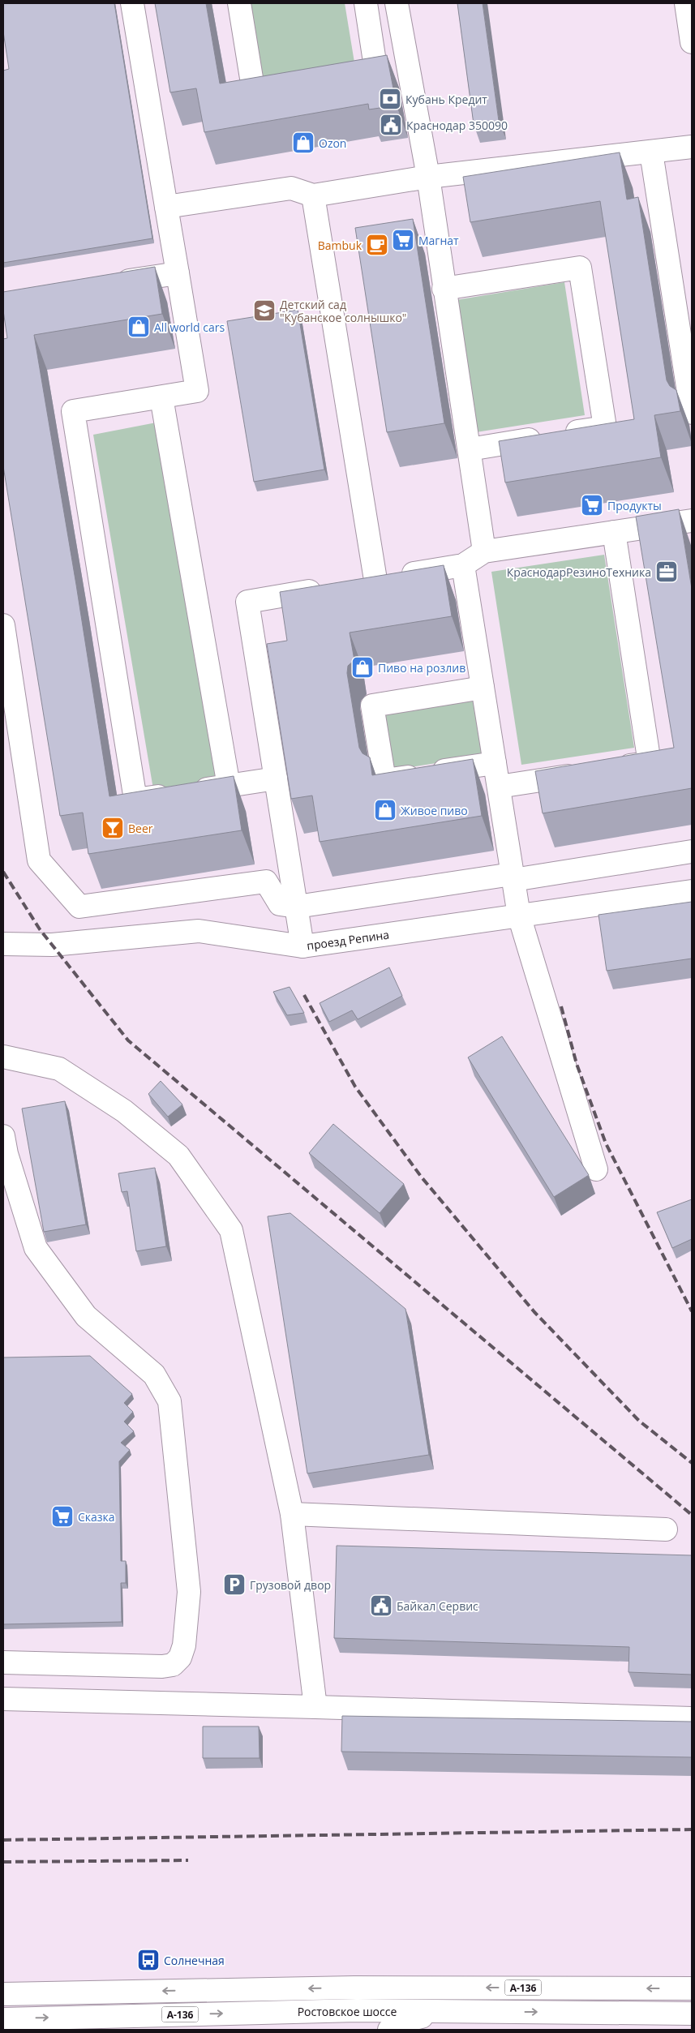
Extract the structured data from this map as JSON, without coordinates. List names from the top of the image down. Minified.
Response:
{"streets":{"main road":["проезд Репина","А-136","Ростовское шоссе"]},"places":{"bank":["Кубань Кредит"],"public building":["Краснодар 350090","Байкал Сервис"],"shop":["Ozon","All world cars","Пиво на розлив","Живое пиво"],"supermarket":["Магнат","Продукты","Сказка"],"cafe":["Bambuk"],"school or university":["Детский сад \"Кубанское солнышко\""],"office":["КраснодарРезиноТехника"],"bar":["Beer"],"parking":["Грузовой двор"],"bus stop":["Солнечная"]}}
